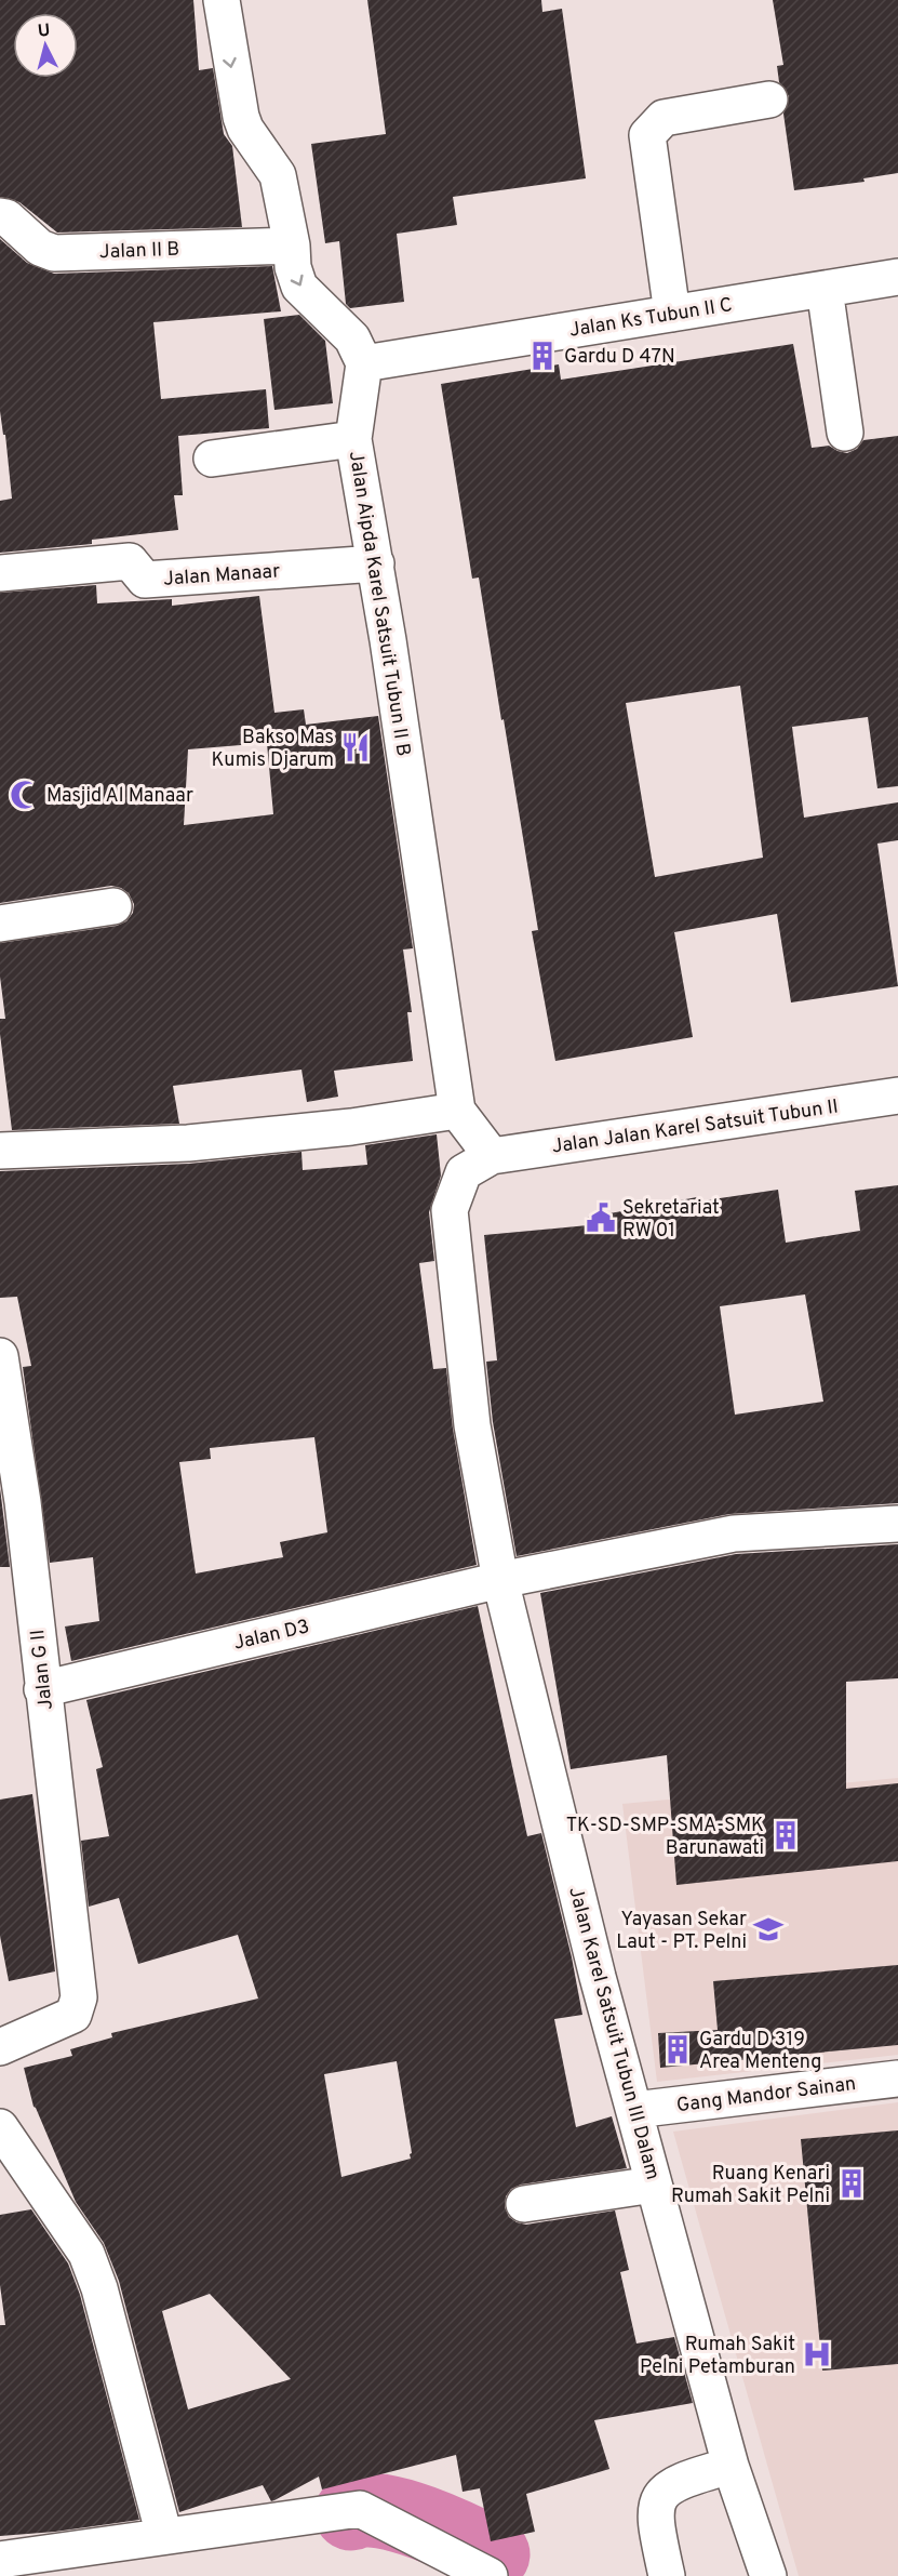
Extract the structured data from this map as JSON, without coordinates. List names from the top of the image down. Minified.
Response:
{"streets":{"street":["Jalan II B","Jalan Ks Tubun II C","Jalan Manaar","Jalan Aipda Karel Satsuit Tubun II B","Jalan Jalan Karel Satsuit Tubun II","Jalan D3","Jalan G II","Jalan Karel Satsuit Tubun III Dalam","Gang Mandor Sainan"]},"crossings":[["Jalan Ks Tubun II C","Jalan Aipda Karel Satsuit Tubun II B"],["Jalan Manaar","Jalan Aipda Karel Satsuit Tubun II B"],["Jalan Aipda Karel Satsuit Tubun II B","Jalan Jalan Karel Satsuit Tubun II"],["Jalan Aipda Karel Satsuit Tubun II B","Jalan Karel Satsuit Tubun III Dalam"],["Jalan Jalan Karel Satsuit Tubun II","Jalan Karel Satsuit Tubun III Dalam"],["Jalan D3","Jalan G II"],["Jalan D3","Jalan Karel Satsuit Tubun III Dalam"],["Jalan Karel Satsuit Tubun III Dalam","Gang Mandor Sainan"]],"places":{"building":["Gardu D 47N","TK-SD-SMP-SMA-SMK Barunawati","Gardu D 319 Area Menteng","Ruang Kenari Rumah Sakit Pelni"],"restaurant":["Bakso Mas Kumis Djarum"],"mosque":["Masjid Al Manaar"],"public building":["Sekretariat RW 01"],"school or university":["Yayasan Sekar Laut - PT. Pelni"],"hospital":["Rumah Sakit Pelni Petamburan"]},"north":"top"}
